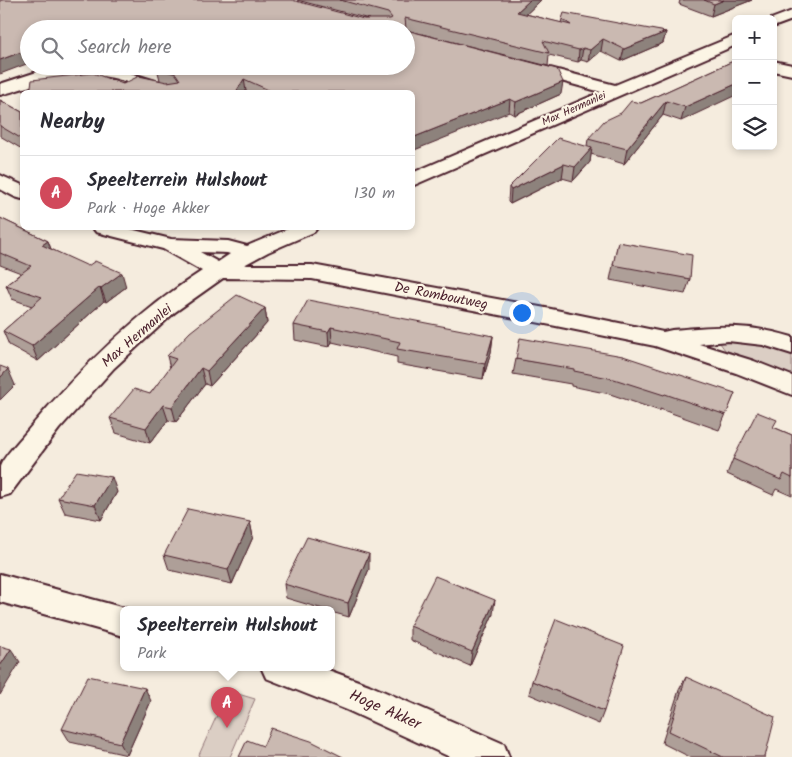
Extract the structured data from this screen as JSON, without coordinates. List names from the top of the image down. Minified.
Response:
{"streets":{"street":["Max Hermanlei","De Romboutweg","Hoge Akker"]},"crossings":[["Max Hermanlei","De Romboutweg"]],"page":{"map_buttons":["+","−"],"search":"Search here","heading":"Nearby","list":[{"mark":"A","name":"Speelterrein Hulshout","note":"Park · Hoge Akker","value":"130 m"}],"popup":["Speelterrein Hulshout","Park"],"pins":"A"}}
